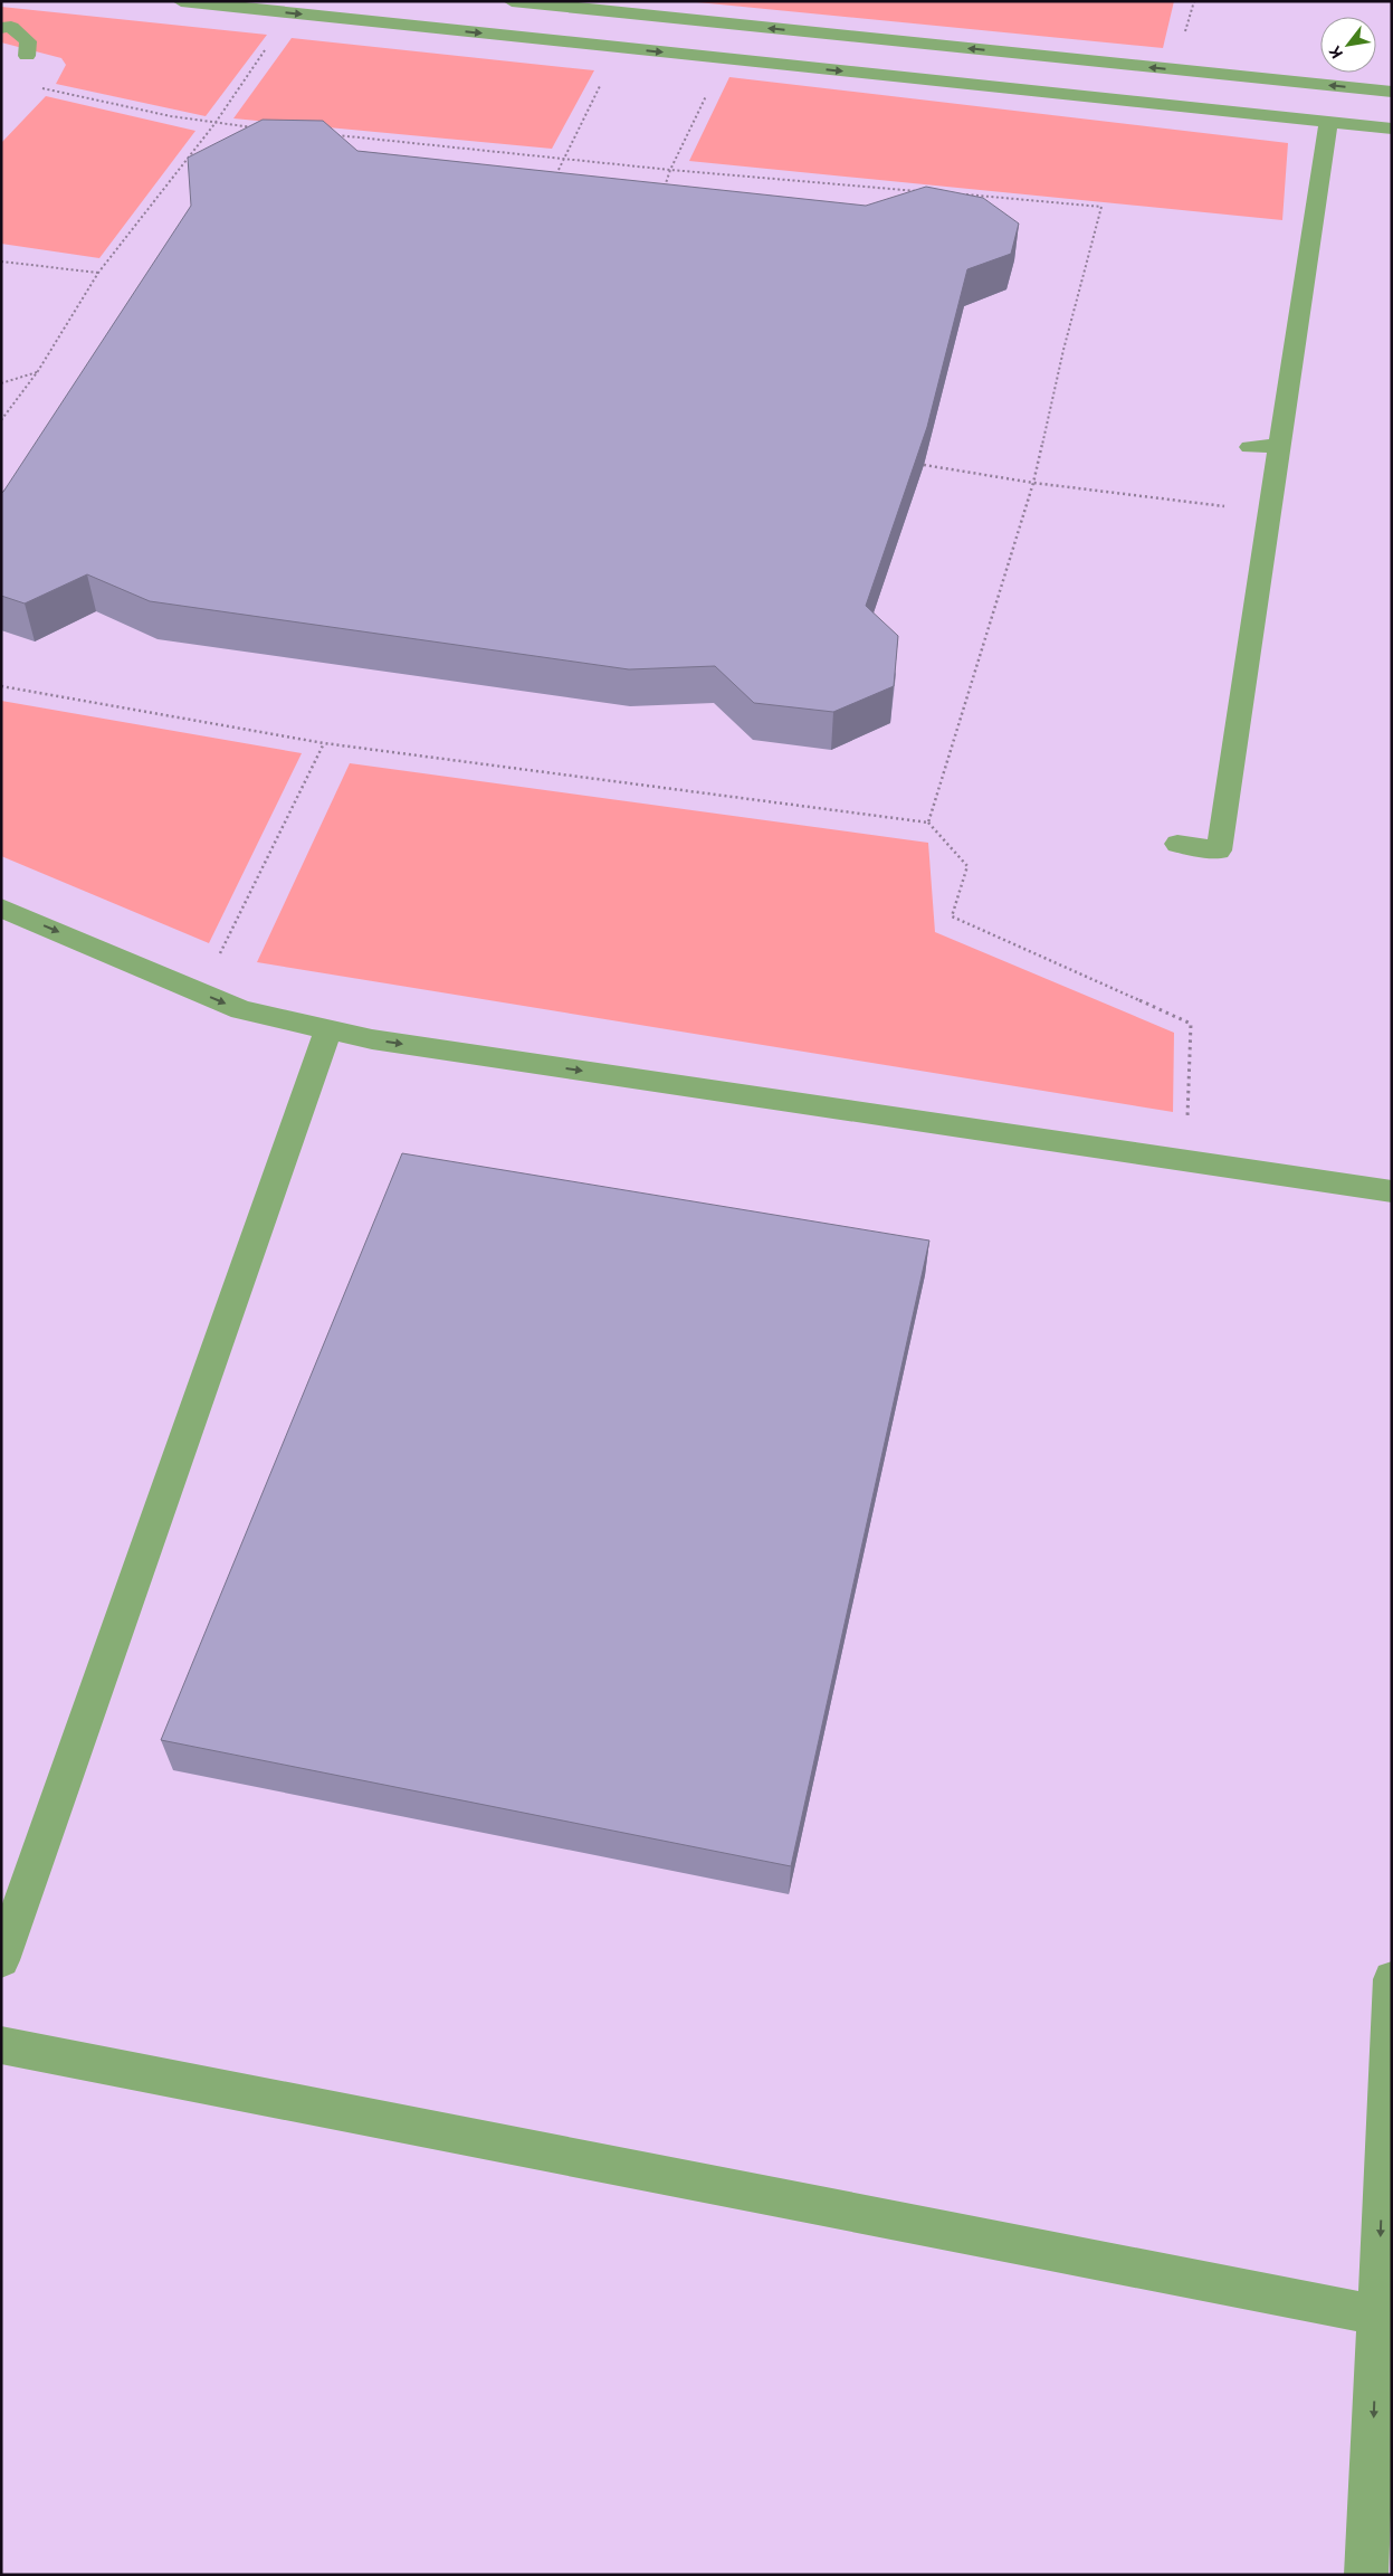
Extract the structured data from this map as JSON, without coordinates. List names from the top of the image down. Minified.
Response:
{"north":"bottom left"}
